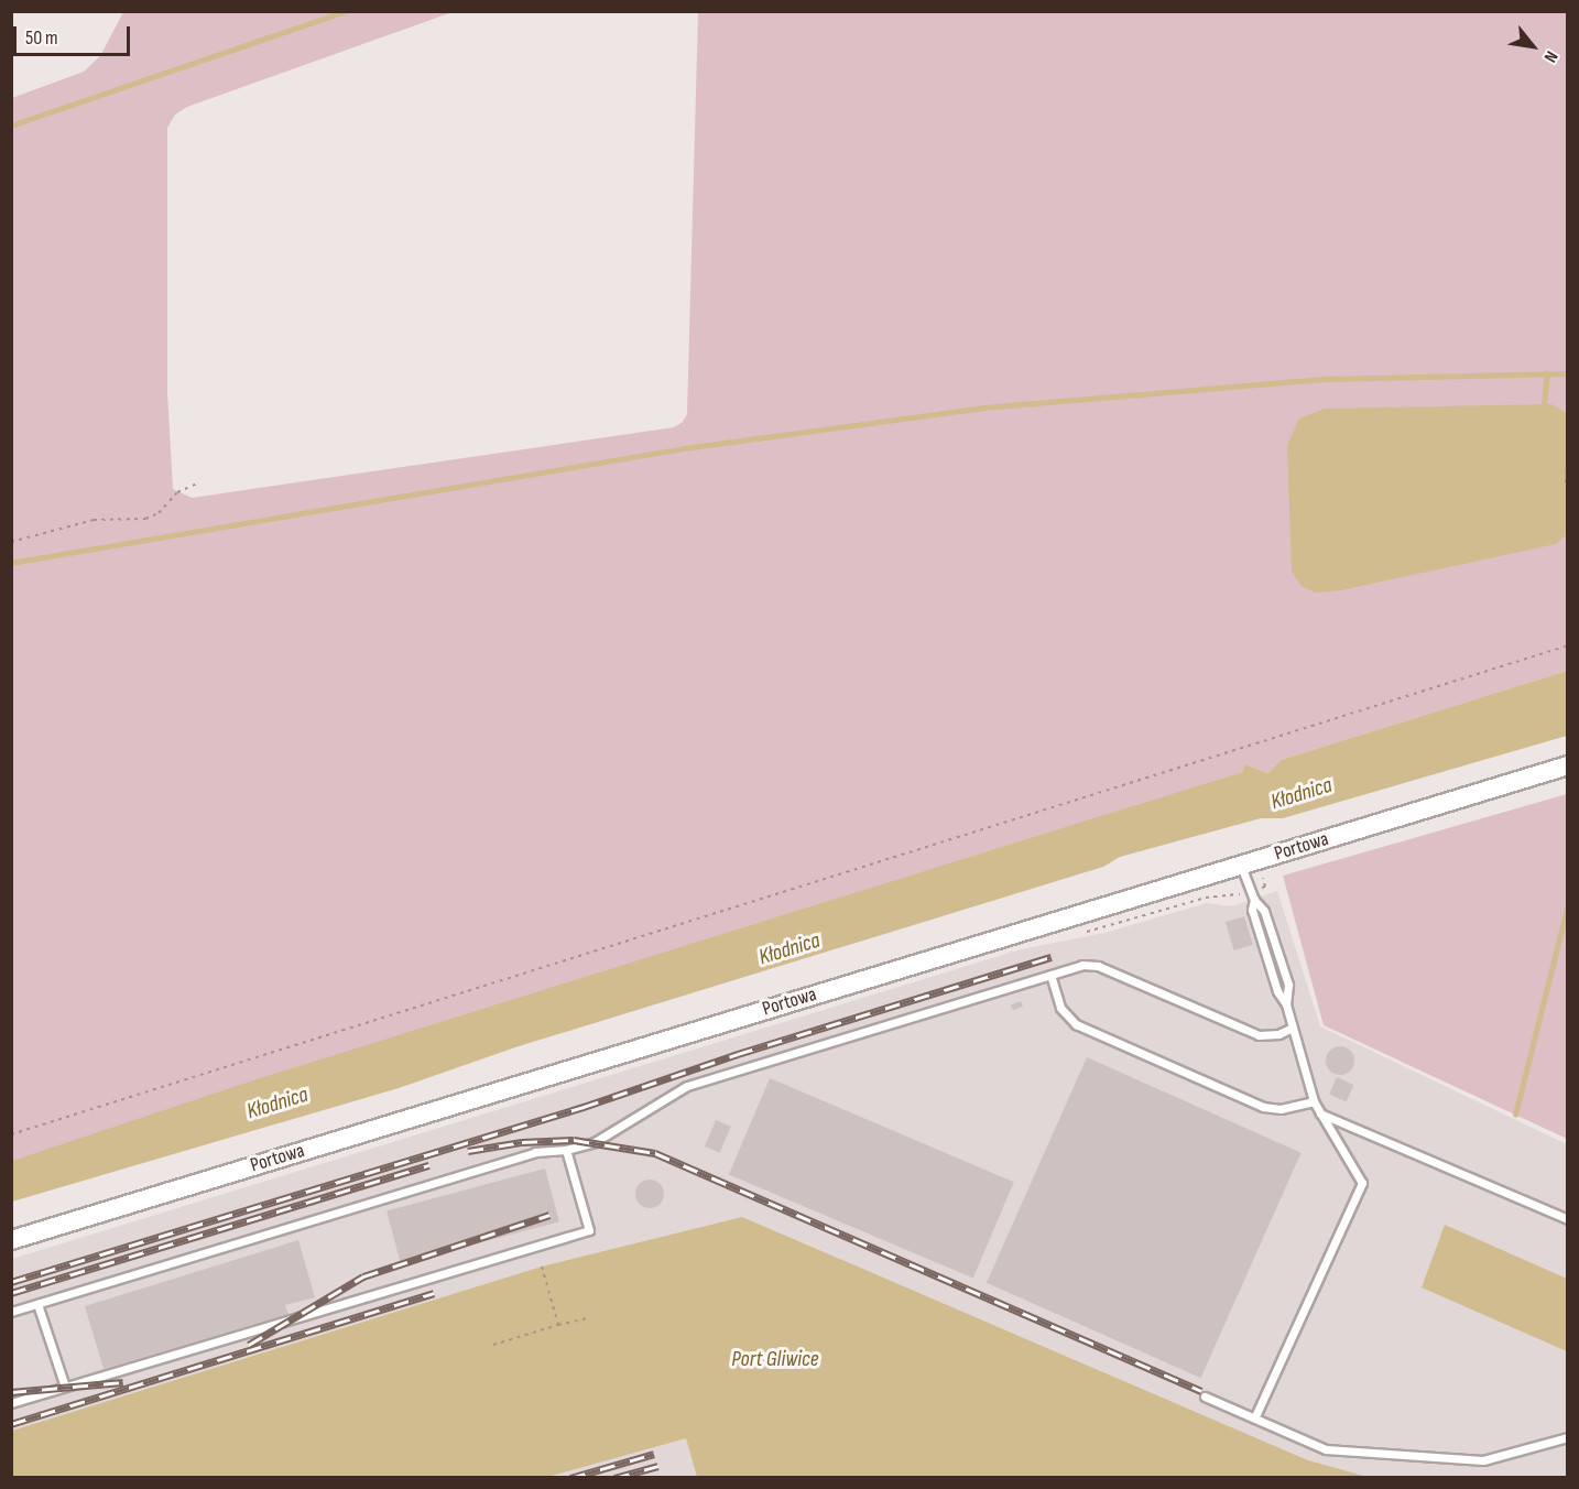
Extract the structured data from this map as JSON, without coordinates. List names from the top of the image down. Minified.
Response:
{"streets":{"street":["Portowa"]},"water":["Kłodnica","Port Gliwice"],"scale_bar":"50 m","north":"bottom right"}
